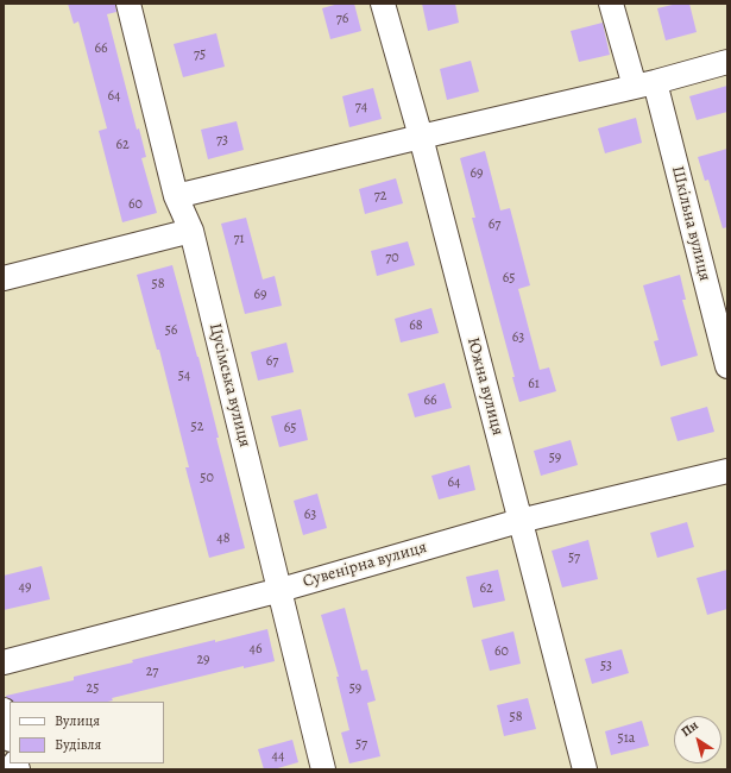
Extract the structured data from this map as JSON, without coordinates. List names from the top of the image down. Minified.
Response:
{"streets":{"street":["Шкільна вулиця","Цусімська вулиця","Южна вулиця","Сувенірна вулиця"]},"crossings":[["Цусімська вулиця","Сувенірна вулиця"],["Южна вулиця","Сувенірна вулиця"]],"house_numbers":["76","66","75","64","74","73","62","69","72","60","67","71","70","65","58","69","68","56","63","67","54","61","66","52","65","59","50","64","63","48","57","49","62","46","60","29","53","27","25","59","58","51а","57","44"],"legend":["Вулиця","Будівля"],"north":"top left"}
